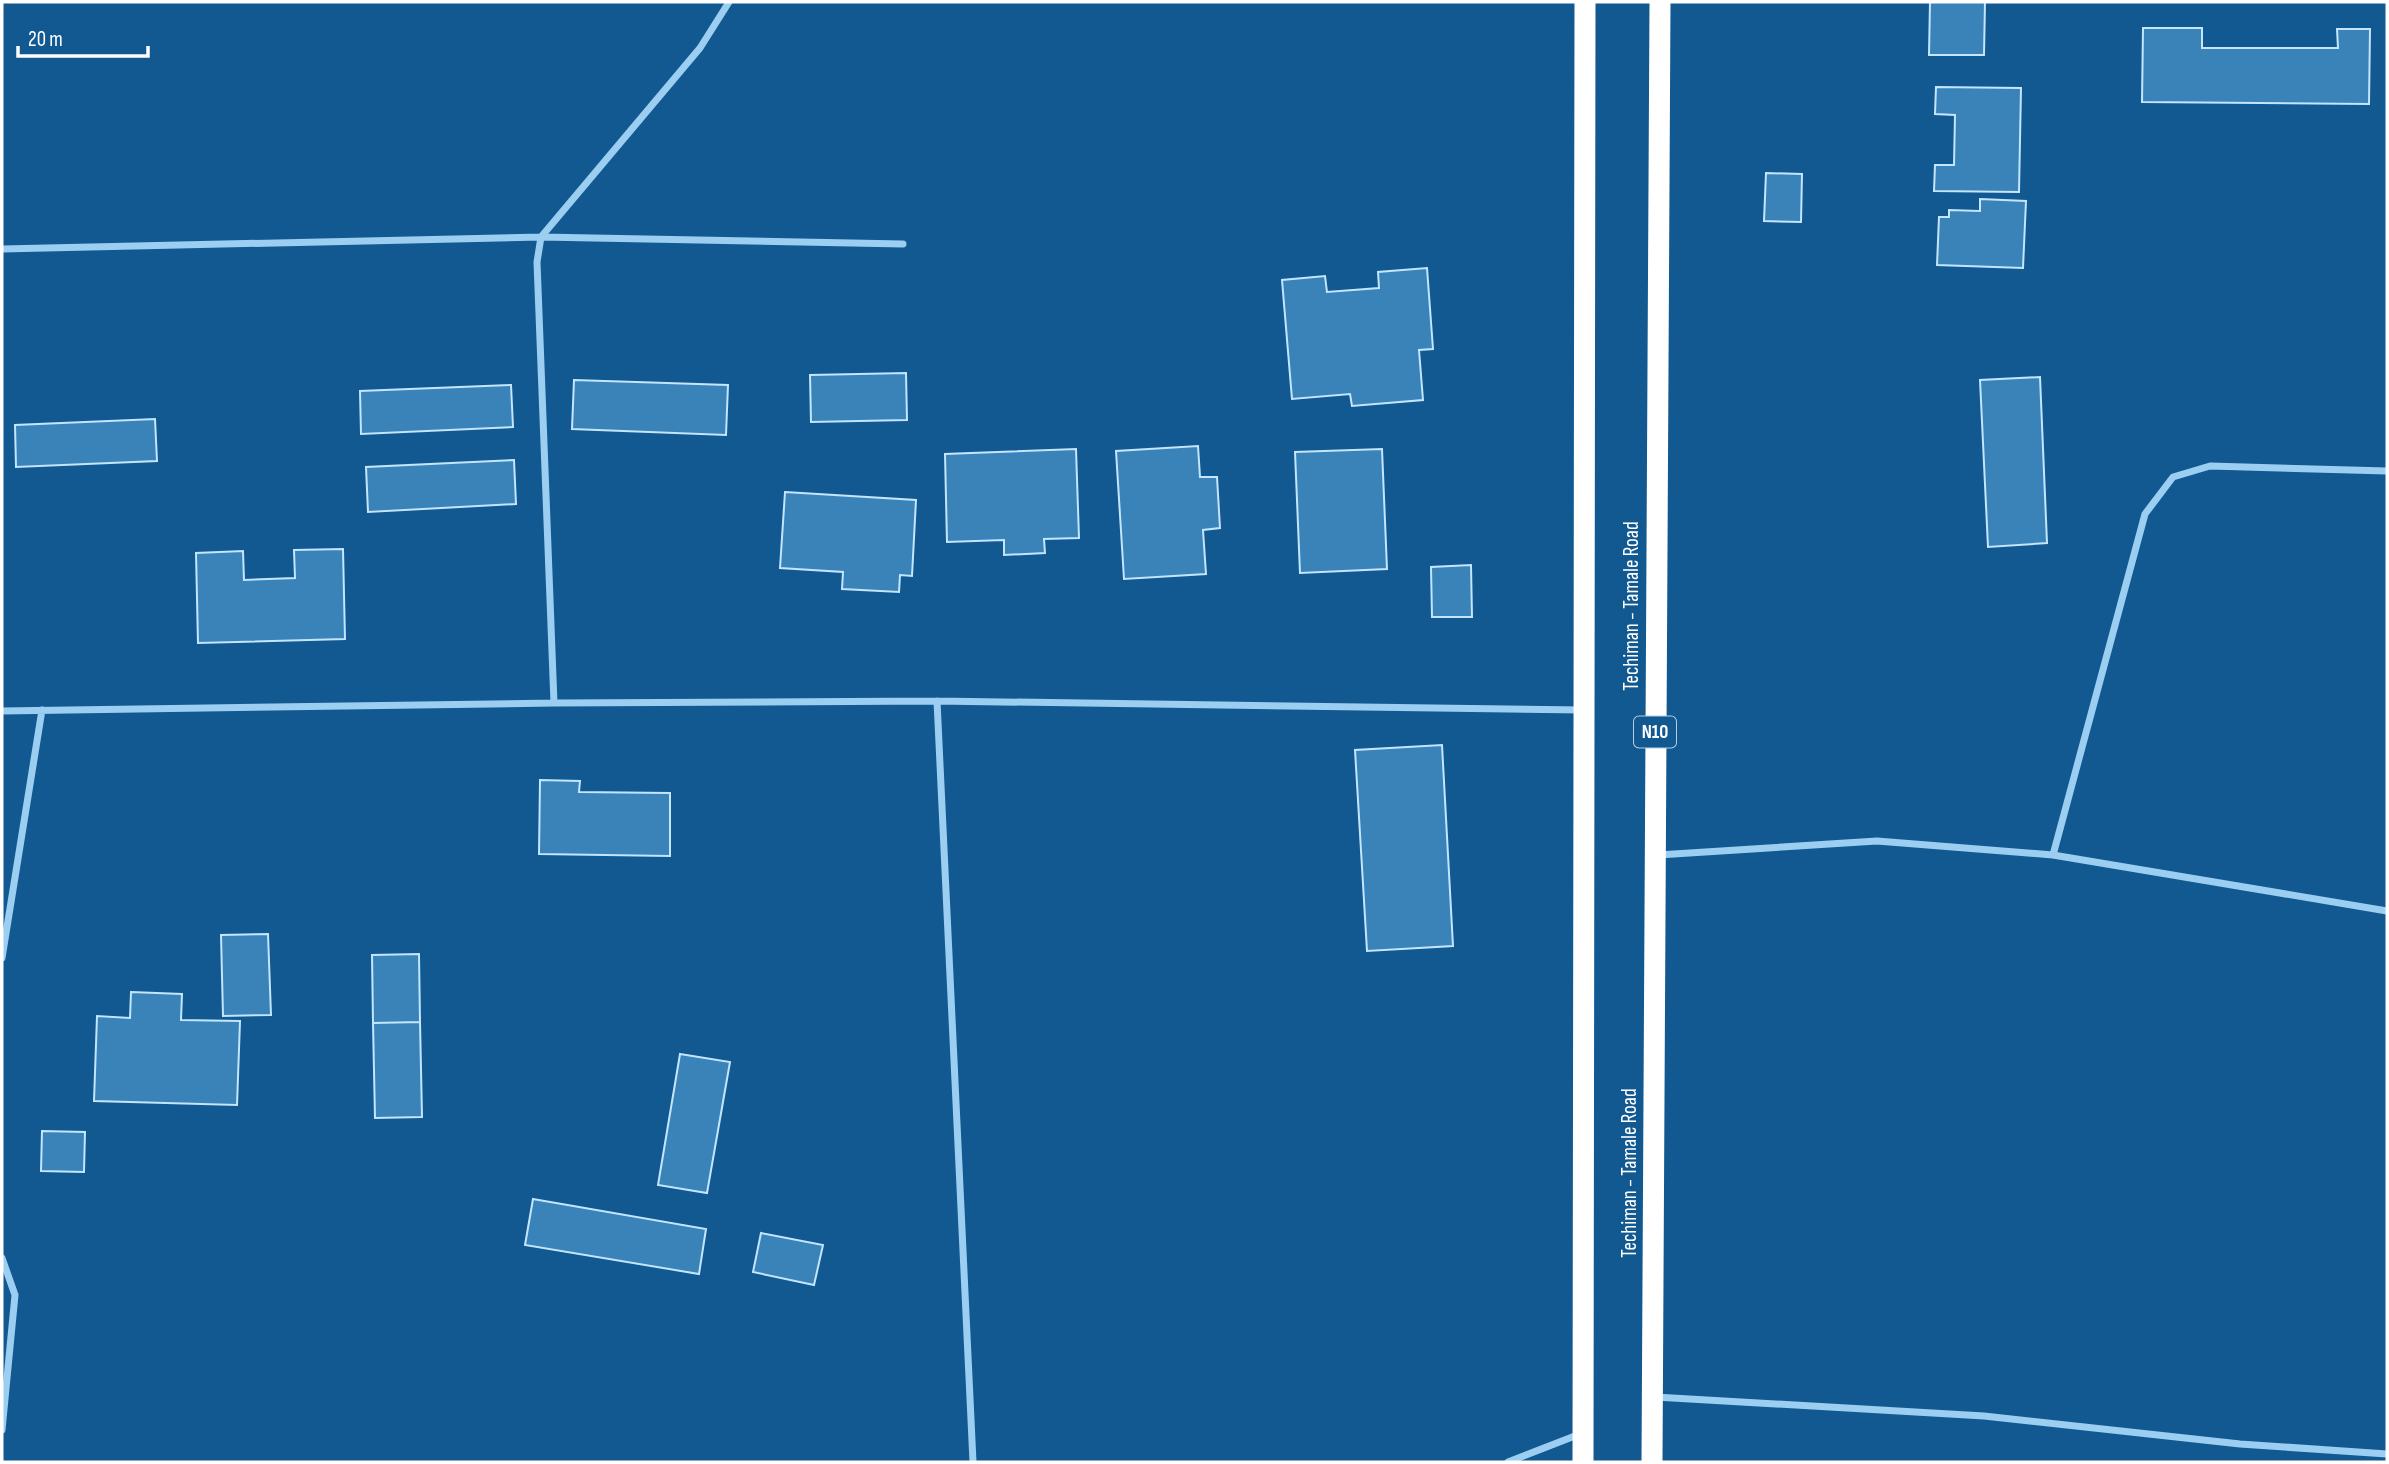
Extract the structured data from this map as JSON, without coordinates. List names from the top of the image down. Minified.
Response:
{"streets":{"highway":["Techiman - Tamale Road","N10"]},"scale_bar":"20 m"}
